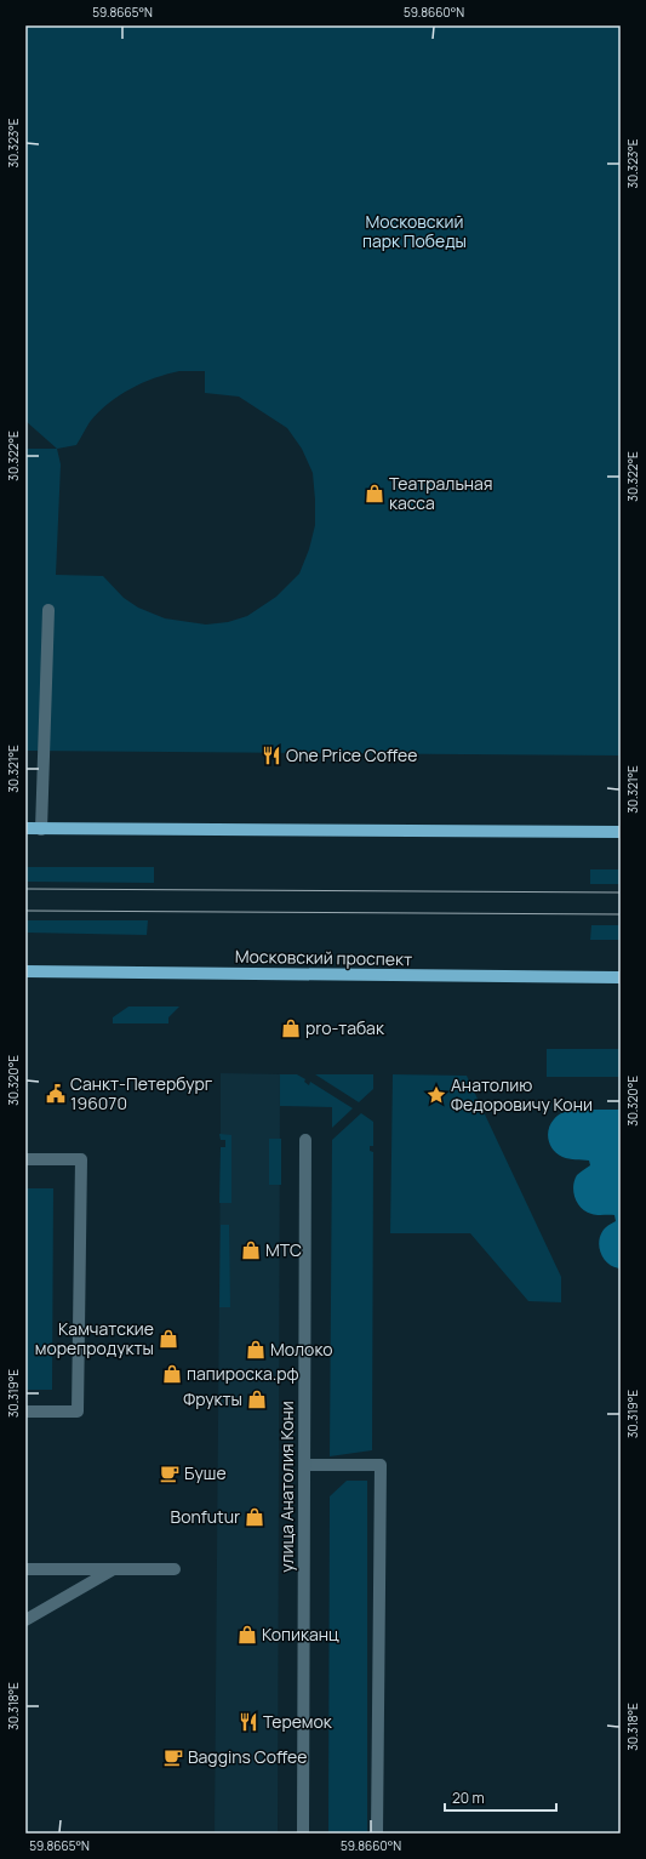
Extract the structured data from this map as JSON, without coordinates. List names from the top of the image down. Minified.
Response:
{"streets":{"main road":["Московский проспект"],"street":["улица Анатолия Кони"]},"parks":["Московский парк Победы"],"places":{"shop":["Театральная касса","pro-табак","МТС","Камчатские мoрепродукты","Молоко","папироска.рф","Фрукты","Bonfutur","Копиканц"],"restaurant":["One Price Coffee","Теремок"],"public building":["Санкт-Петербург 196070"],"place":["Анатолию Федоровичу Кони"],"cafe":["Буше","Baggins Coffee"]},"scale_bar":"20 m","coordinates":["59.8665°N","59.8660°N","30.323°E","30.322°E","30.321°E","30.320°E","30.319°E","30.318°E"]}
